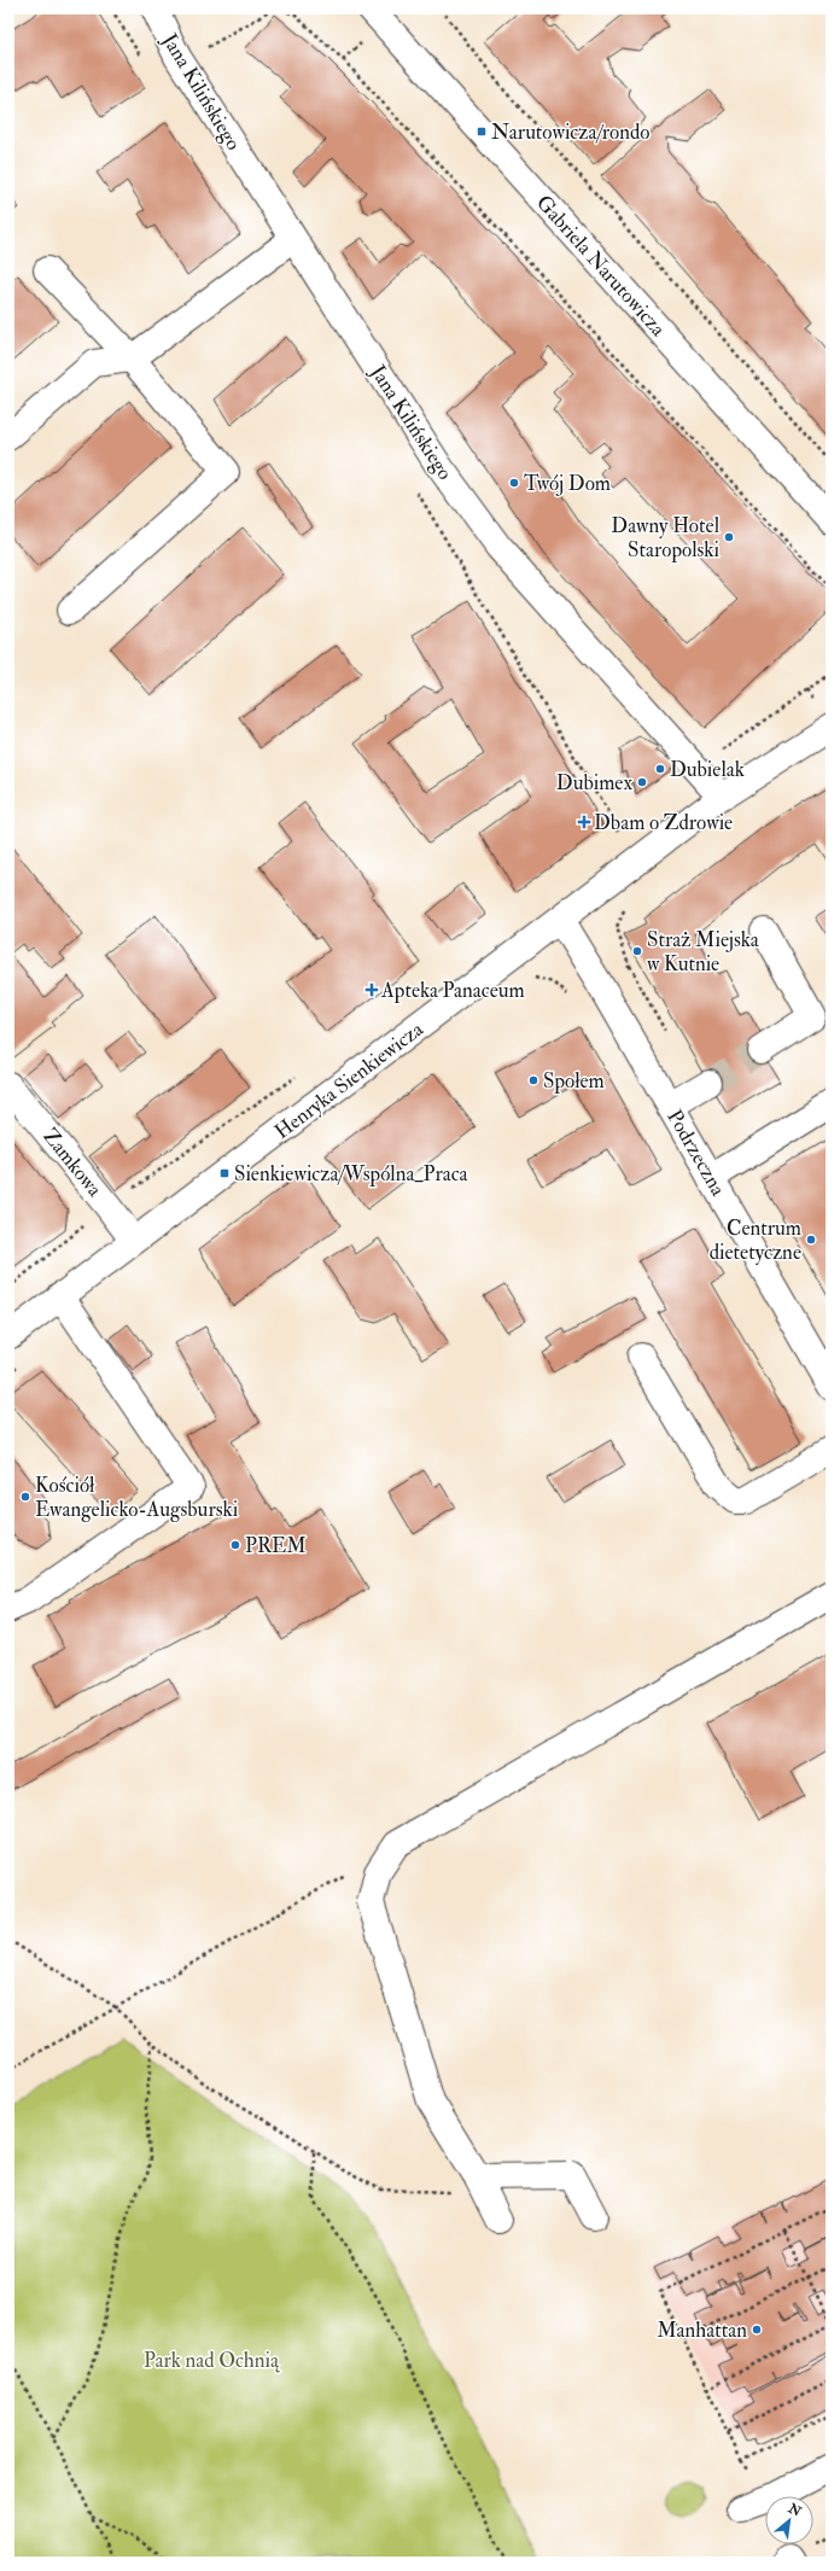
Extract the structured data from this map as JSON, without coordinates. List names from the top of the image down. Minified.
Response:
{"streets":{"street":["Jana Kilińskiego","Gabriela Narutowicza","Henryka Sienkiewicza","Podrzeczna","Zamkowa"]},"crossings":[["Jana Kilińskiego","Henryka Sienkiewicza"],["Henryka Sienkiewicza","Podrzeczna"],["Henryka Sienkiewicza","Zamkowa"]],"parks":["Park nad Ochnią"],"places":{"transit":["Narutowicza/rondo","Sienkiewicza/Wspólna_Praca"],"other":["Twój Dom","Dawny Hotel Staropolski","Dubielak","Dubimex","Straż Miejska w Kutnie","Społem","Centrum dietetyczne","Kościół Ewangelicko-Augsburski","PREM","Manhattan"],"health":["Dbam o Zdrowie","Apteka Panaceum"]},"north":"top right"}
